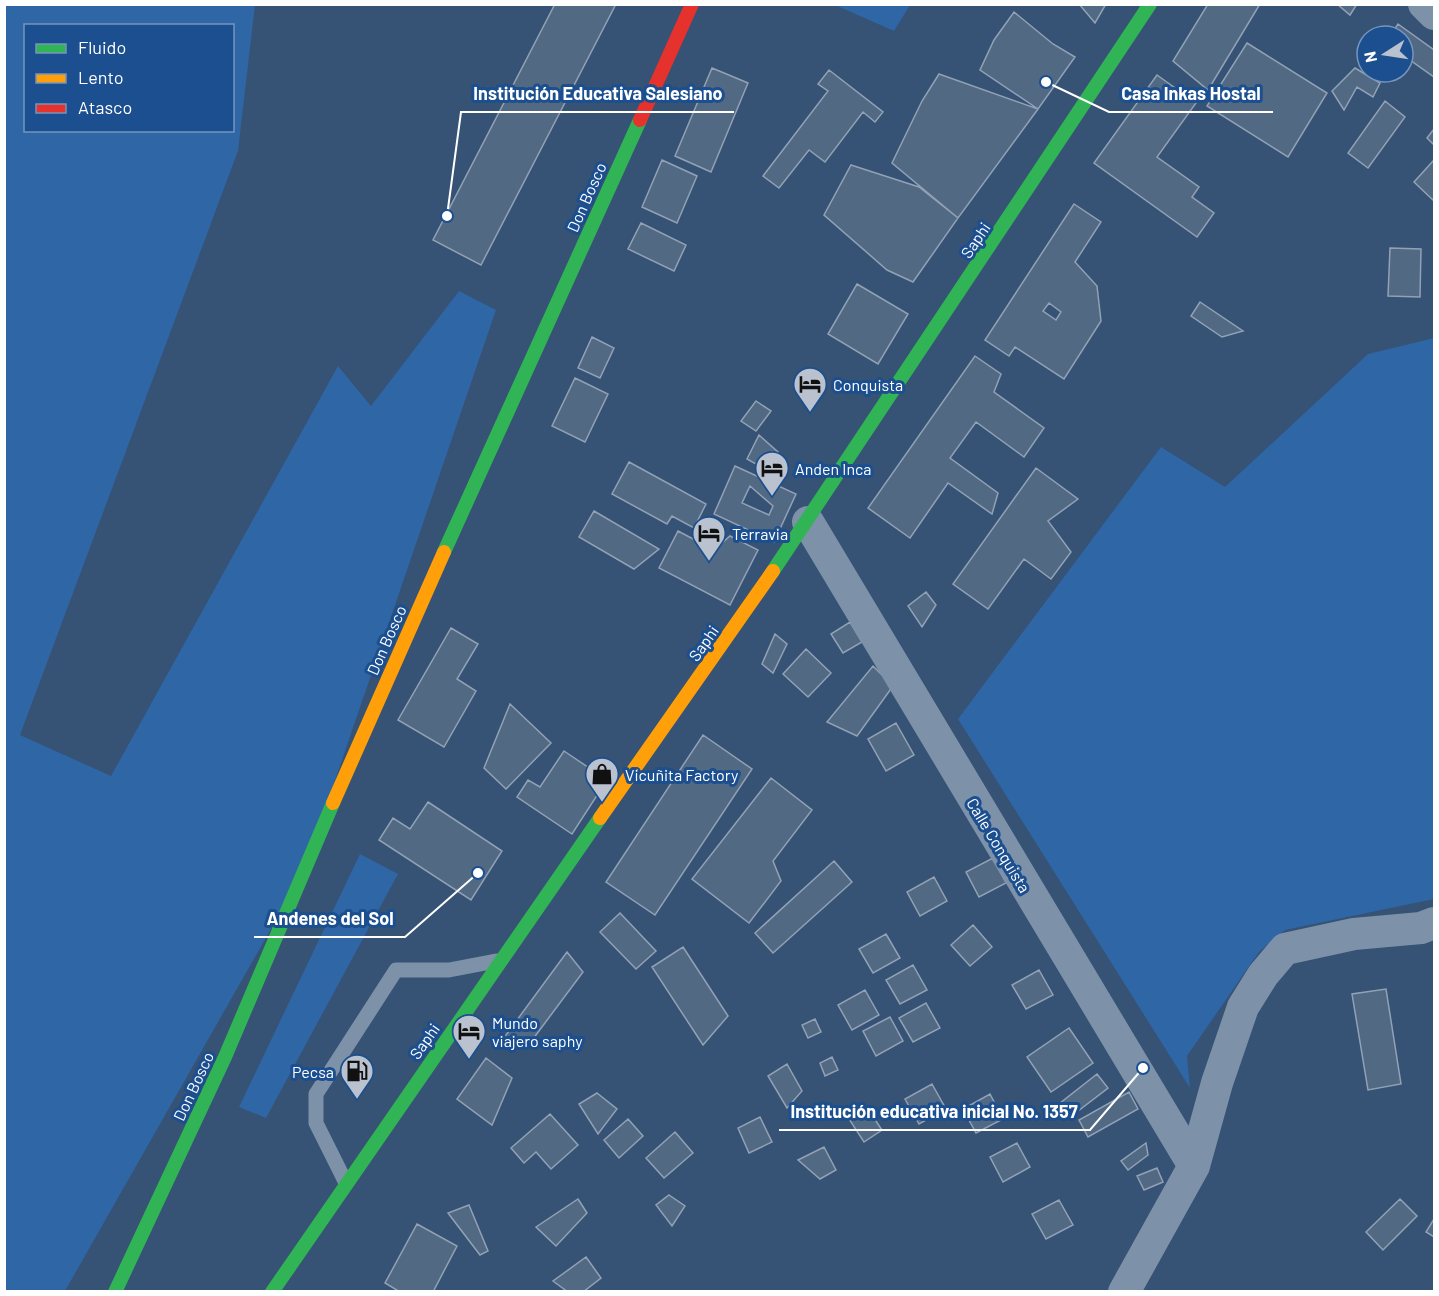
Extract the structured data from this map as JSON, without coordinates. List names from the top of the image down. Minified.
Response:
{"streets":{"street":["Don Bosco","Saphi","Calle Conquista"]},"crossings":[["Saphi","Calle Conquista"]],"places":{"other":["Casa Inkas Hostal","Institución Educativa Salesiano","Andenes del Sol","Institución educativa inicial No. 1357"],"hotel":["Conquista","Anden Inca","Terravia","Mundo viajero saphy"],"shop":["Vicuñita Factory"],"fuel station":["Pecsa"]},"legend":["Fluido","Lento","Atasco"],"north":"left"}
